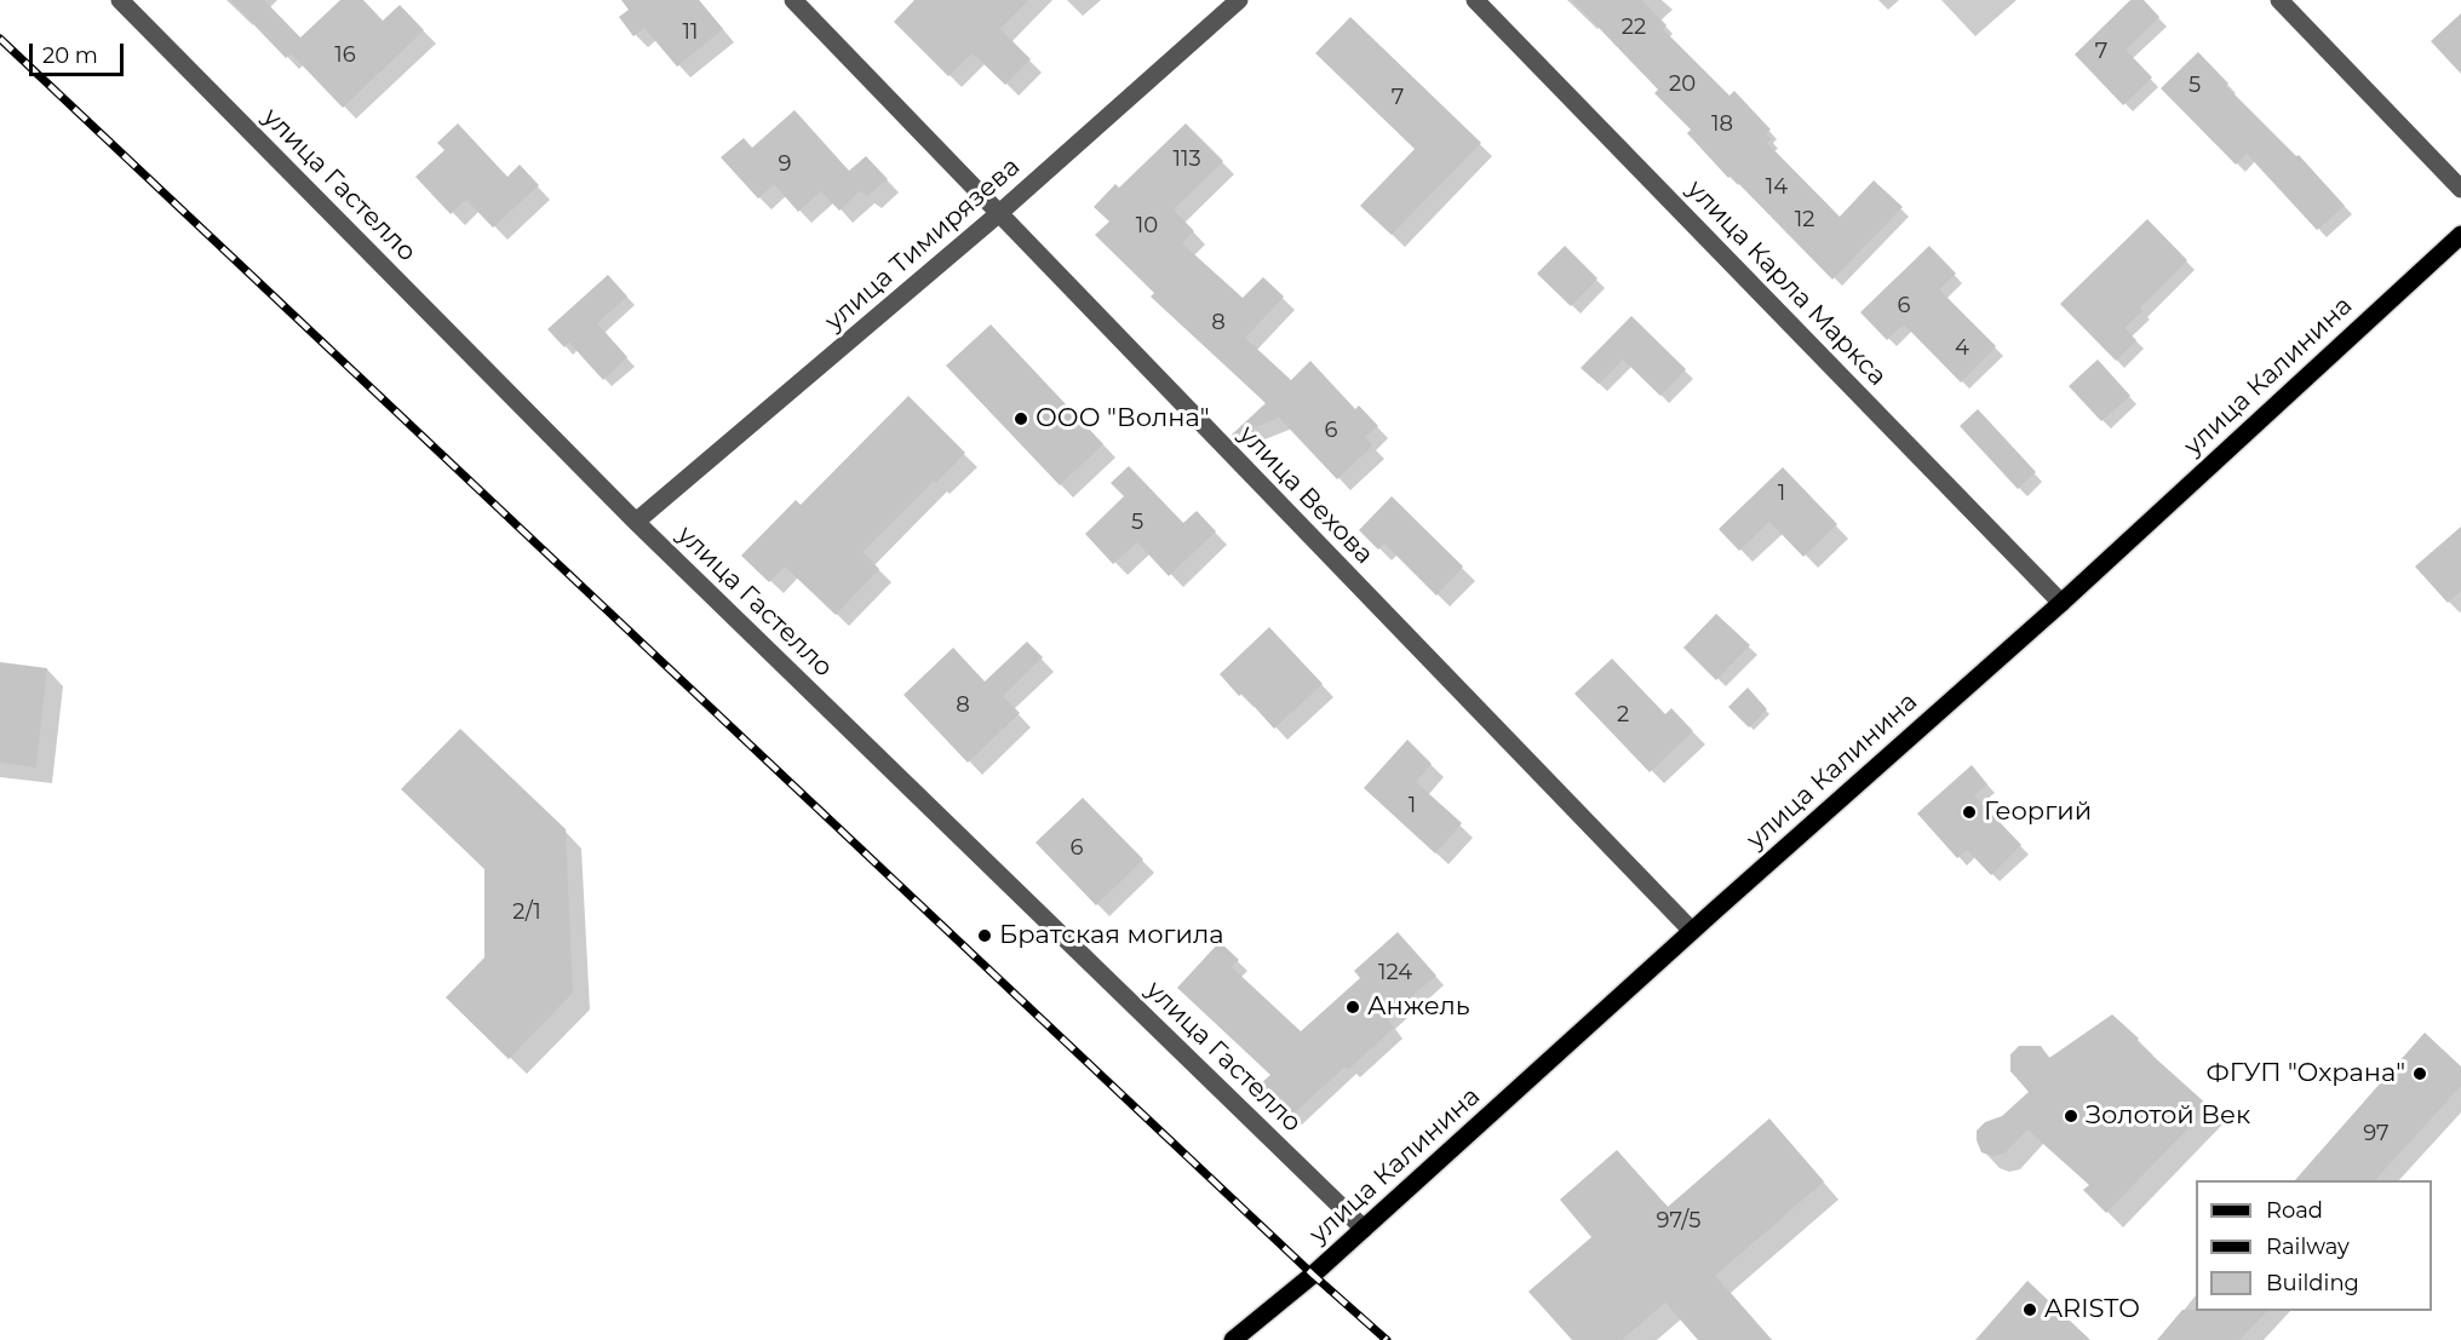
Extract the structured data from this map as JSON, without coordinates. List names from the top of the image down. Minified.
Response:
{"streets":{"main road":["улица Калинина"],"street":["улица Гастелло","улица Тимирязева","улица Карла Маркса","улица Вехова"]},"crossings":[["улица Гастелло","улица Тимирязева"],["улица Гастелло","улица Калинина"],["улица Тимирязева","улица Вехова"],["улица Карла Маркса","улица Калинина"],["улица Калинина","улица Вехова"]],"places":["ООО \"Волна\"","Георгий","Братская могила","Анжель","ФГУП \"Охрана\"","Золотой Век","ARISTO"],"house_numbers":["22","11","7","16","20","5","7","18","113","9","14","12","10","6","8","4","6","1","5","8","2","1","6","2/1","124","97","97/5"],"legend":["Road","Railway","Building"],"scale_bar":"20 m"}
